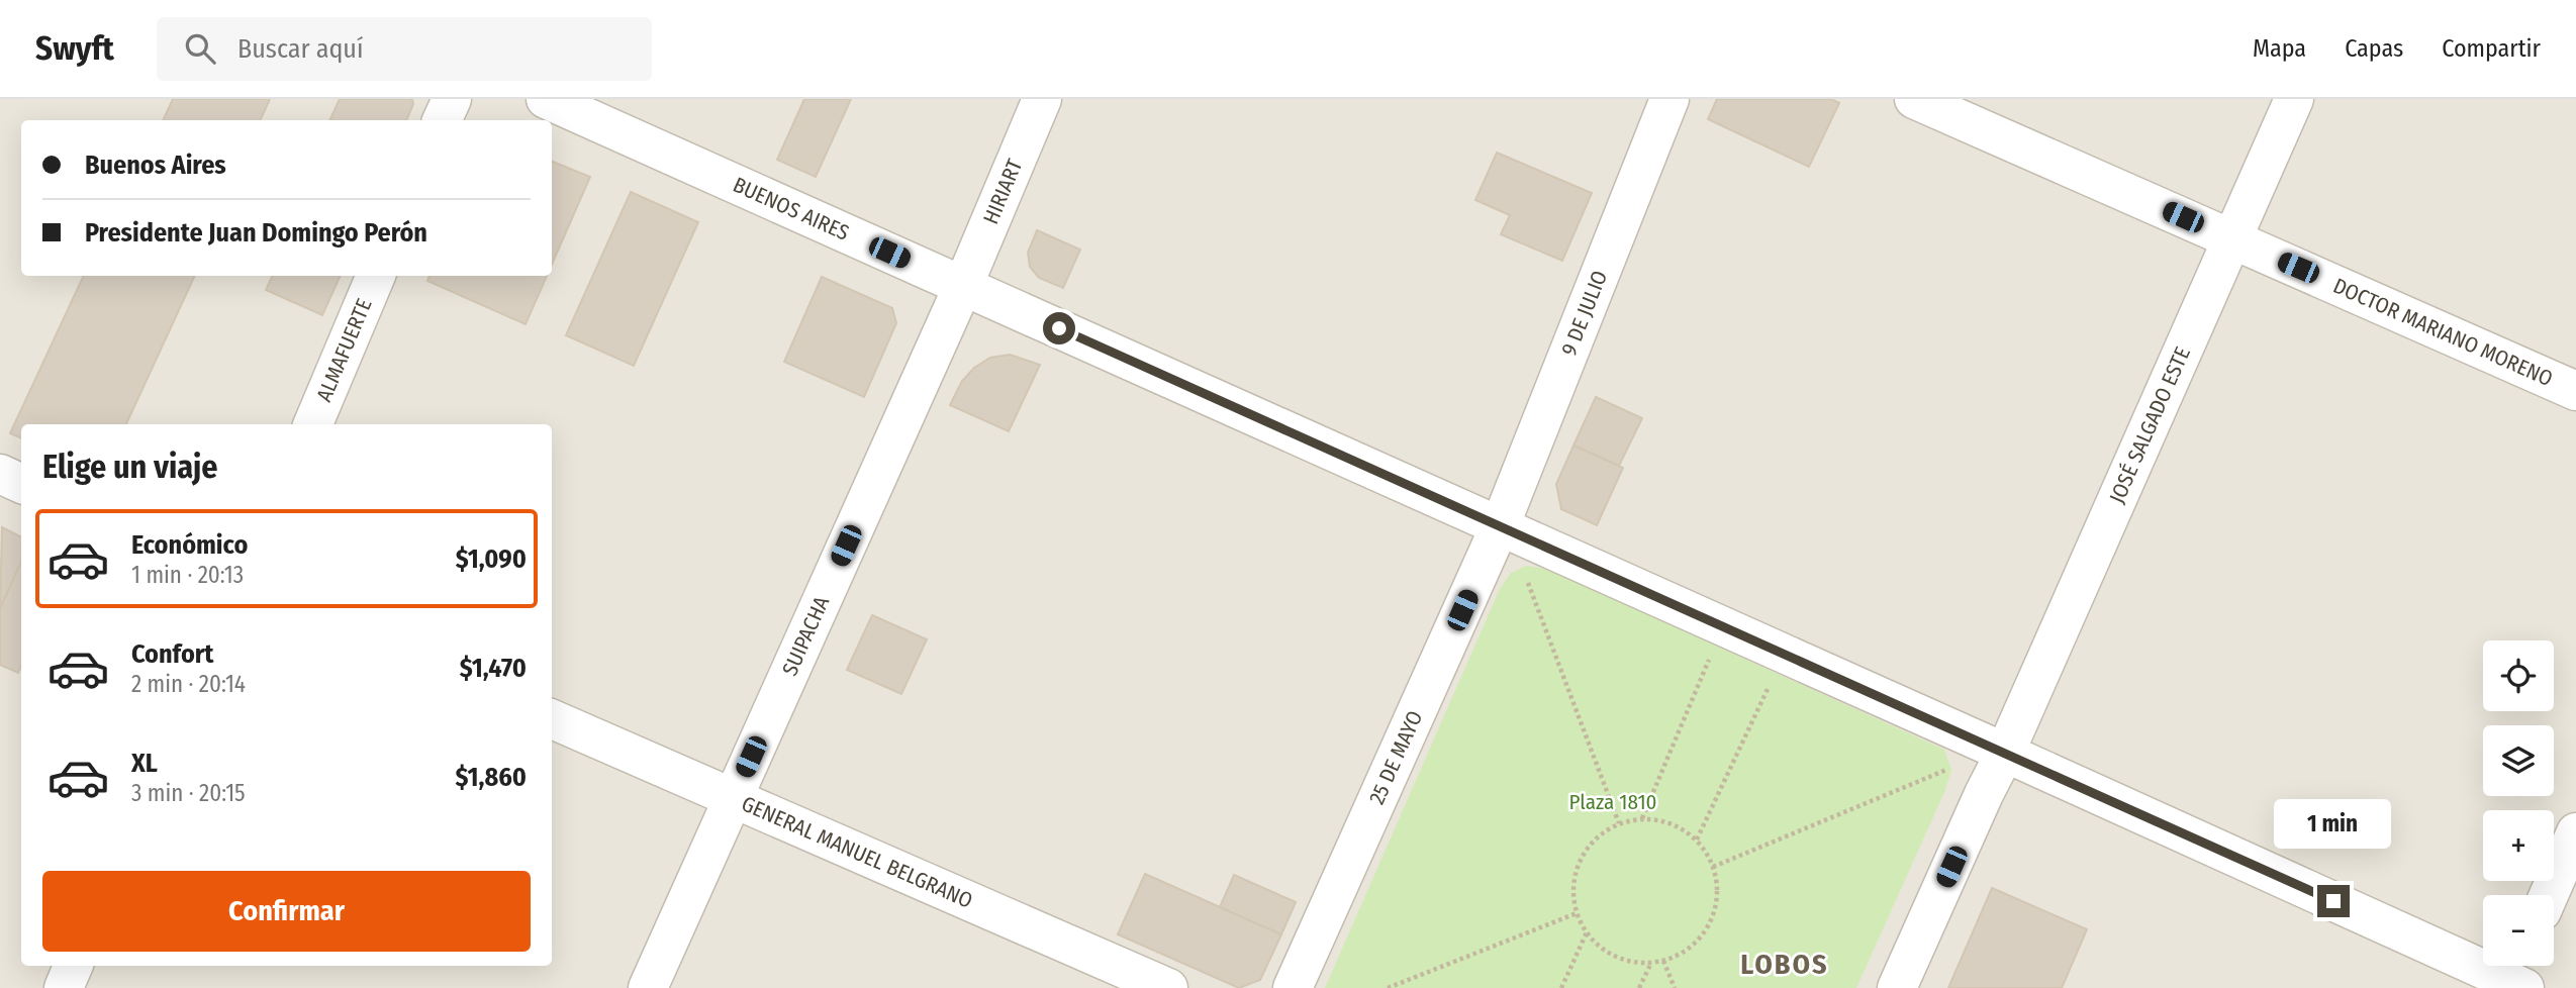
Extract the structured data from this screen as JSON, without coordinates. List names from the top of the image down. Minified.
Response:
{"streets":{"street":["HIRIART","BUENOS AIRES","9 DE JULIO","DOCTOR MARIANO MORENO","ALMAFUERTE","JOSÉ SALGADO ESTE","SUIPACHA","25 DE MAYO","GENERAL MANUEL BELGRANO"]},"crossings":[["HIRIART","BUENOS AIRES"],["HIRIART","SUIPACHA"],["BUENOS AIRES","9 DE JULIO"],["BUENOS AIRES","JOSÉ SALGADO ESTE"],["BUENOS AIRES","SUIPACHA"],["BUENOS AIRES","25 DE MAYO"],["9 DE JULIO","25 DE MAYO"],["DOCTOR MARIANO MORENO","JOSÉ SALGADO ESTE"],["SUIPACHA","GENERAL MANUEL BELGRANO"]],"districts":["LOBOS"],"parks":["Plaza 1810"],"page":{"header":"Swyft","search":"Buscar aquí","nav":["Mapa","Capas","Compartir"],"banner":["Buenos Aires","Presidente Juan Domingo Perón"],"heading":"Elige un viaje","list":[{"name":"Económico","note":"1 min · 20:13","value":"$1,090"},{"name":"Confort","note":"2 min · 20:14","value":"$1,470"},{"name":"XL","note":"3 min · 20:15","value":"$1,860"}],"map_buttons":["+","−"],"bubble":"1 min","buttons":"Confirmar"}}
